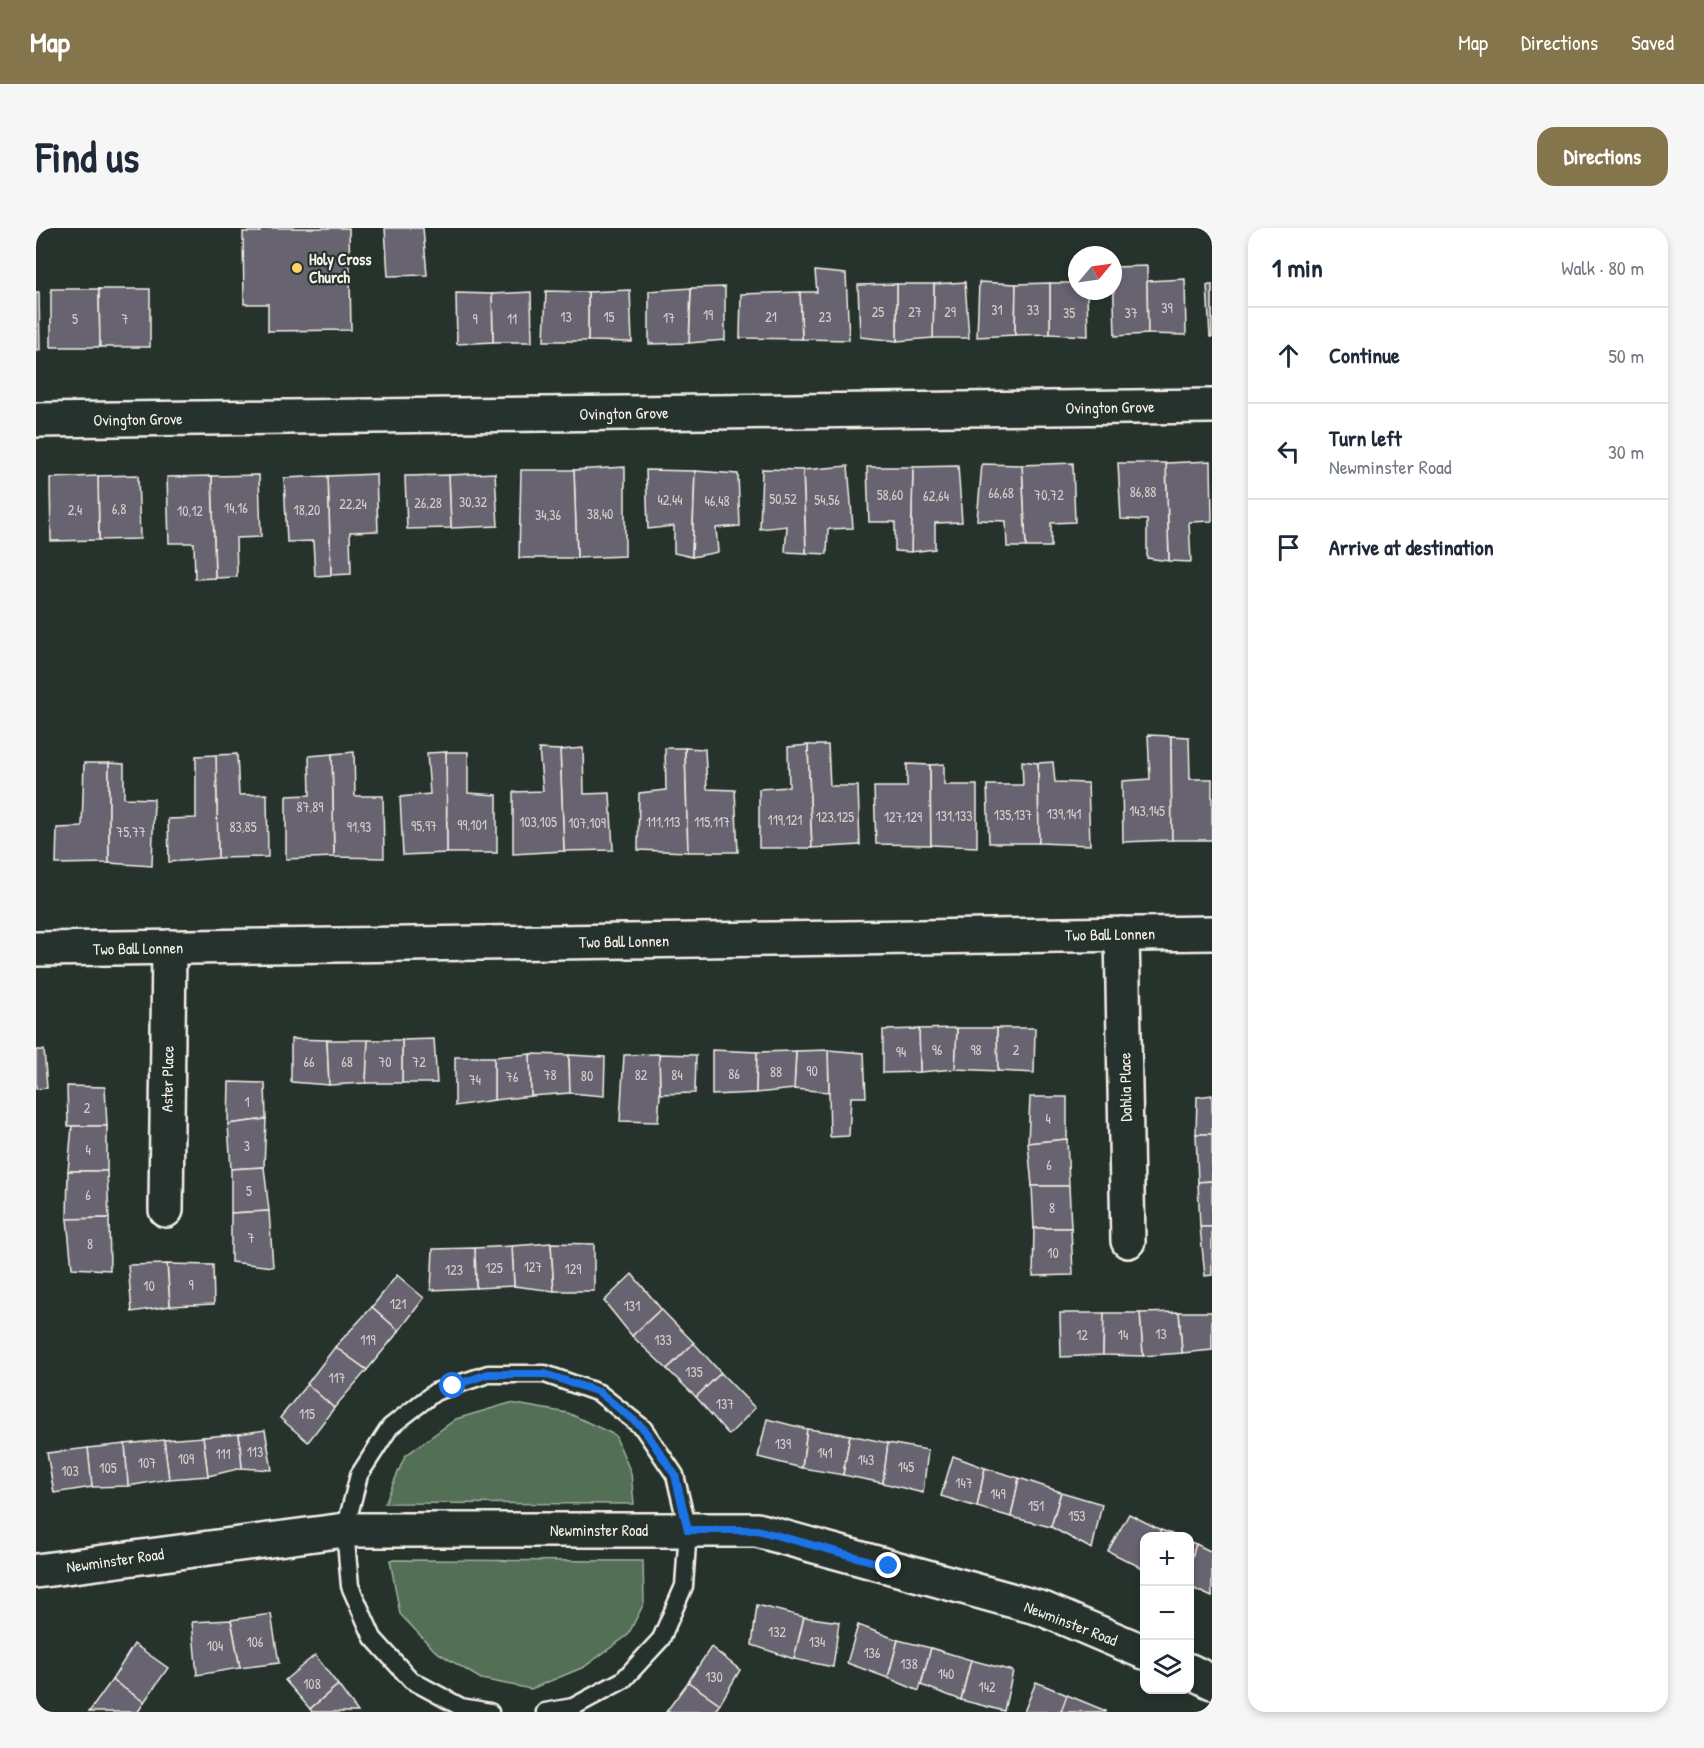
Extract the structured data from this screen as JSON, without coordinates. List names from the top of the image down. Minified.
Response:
{"streets":{"street":["Ovington Grove","Two Ball Lonnen","Aster Place","Dahlia Place","Newminster Road"]},"crossings":[["Two Ball Lonnen","Aster Place"],["Two Ball Lonnen","Dahlia Place"]],"places":["Holy Cross Church"],"house_numbers":["39","31","33","25","27","29","35","37","19","13","15","21","23","17","5","7","9","11","86,88","66,68","58,60","70,72","62,64","50,52","42,44","54,56","46,48","30,32","26,28","22,24","14,16","6,8","2,4","18,20","10,12","38,40","34,36","87,89","143,145","139,141","135,137","131,133","123,125","127,129","119,121","103,105","111,113","115,117","107,109","99,101","95,97","83,85","91,93","75,77","96","98","2","94","66","68","70","72","90","88","86","78","82","84","80","76","74","1","2","4","3","4","6","5","6","8","7","8","10","127","125","129","123","9","10","121","131","13","12","14","119","133","135","117","137","115","139","113","141","111","109","143","107","145","105","103","147","149","151","153","132","106","134","104","136","138","140","130","108","142"],"north":"top right","page":{"header":"Map","nav":["Map","Directions","Saved"],"buttons":"Directions","title":"Find us","heading":["1 min","Walk · 80 m"],"list":[["Continue","50 m"],["Turn left","Newminster Road","30 m"],"Arrive at destination"],"map_buttons":["+","−"]}}
